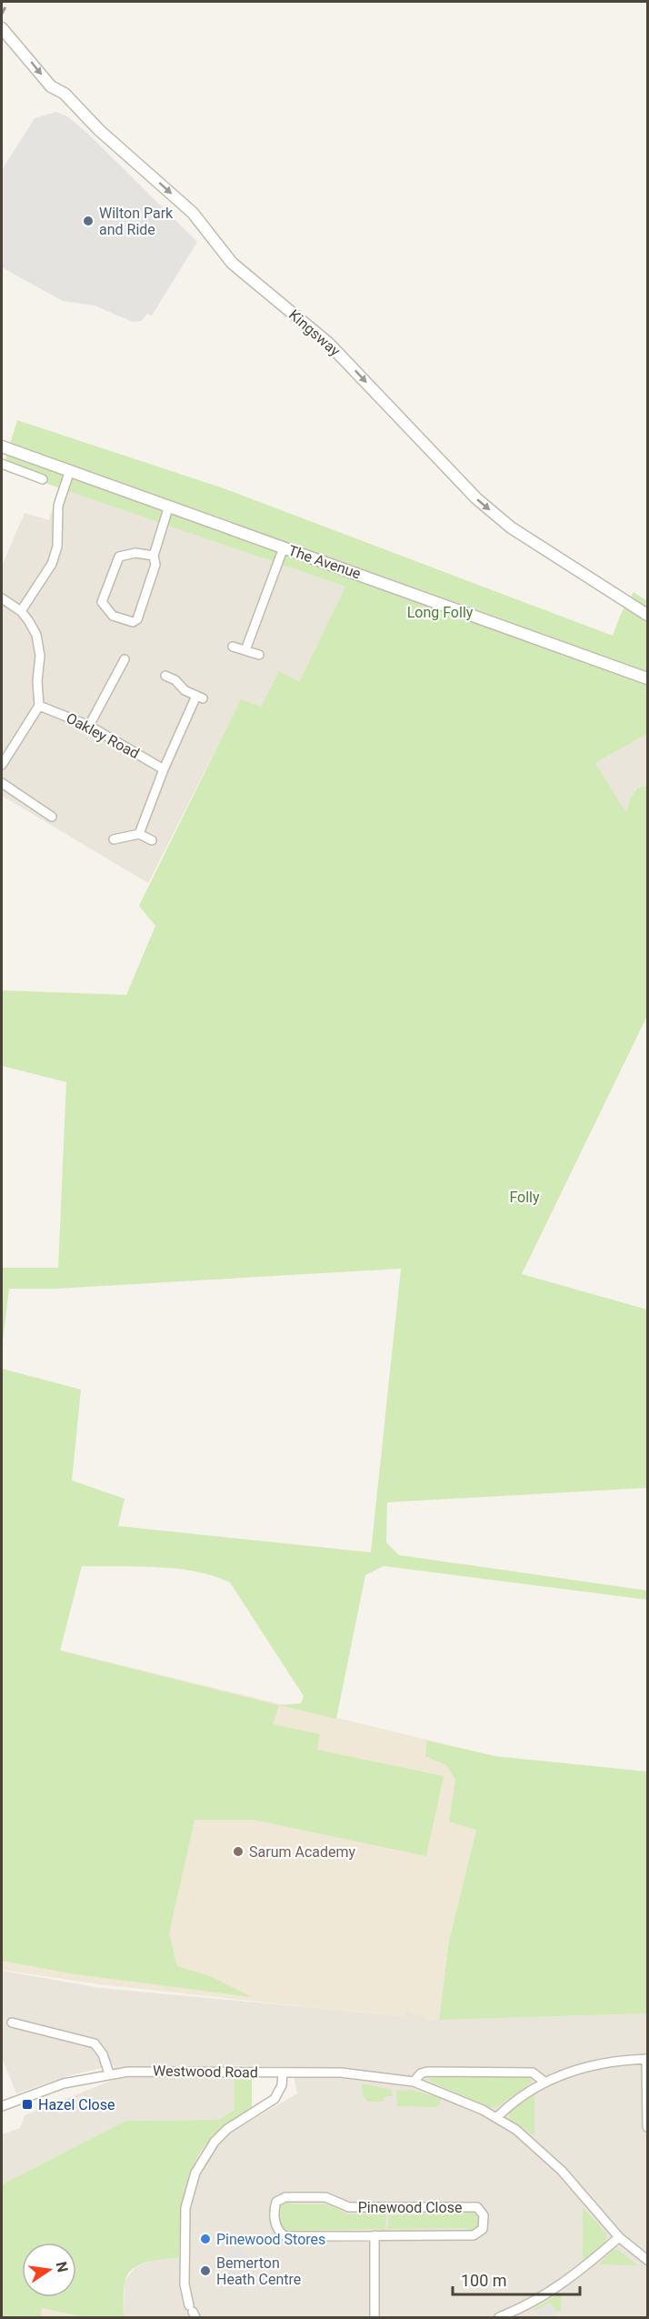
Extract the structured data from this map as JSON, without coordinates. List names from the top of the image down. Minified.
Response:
{"streets":{"street":["Kingsway","The Avenue","Oakley Road","Westwood Road","Pinewood Close"]},"one_way":["Kingsway"],"parks":["Long Folly","Folly"],"places":{"other":["Wilton Park and Ride","Sarum Academy","Pinewood Stores","Bemerton Heath Centre"],"transit":["Hazel Close"]},"scale_bar":"100 m","north":"right"}
